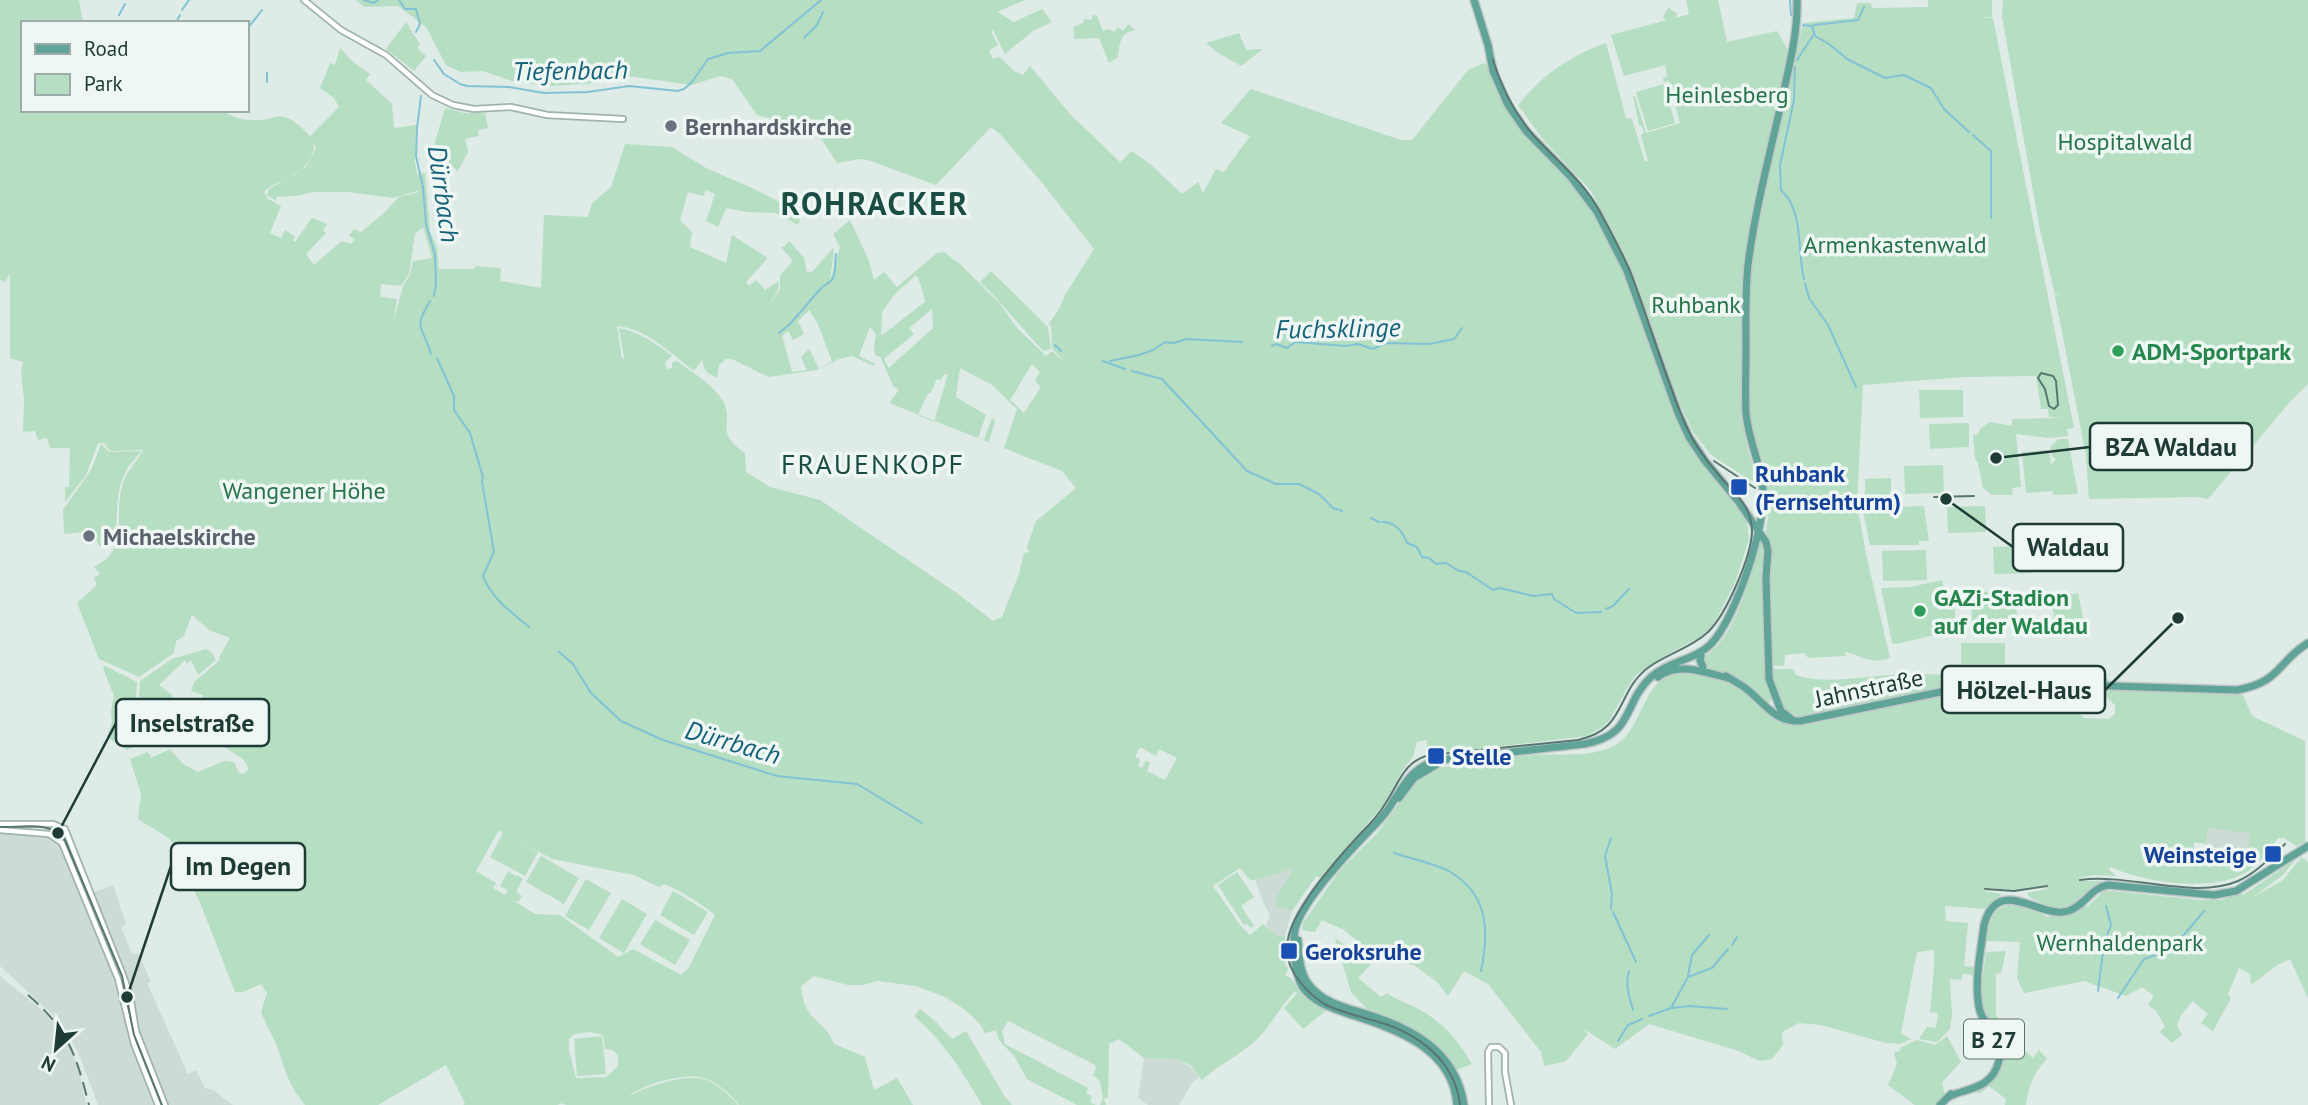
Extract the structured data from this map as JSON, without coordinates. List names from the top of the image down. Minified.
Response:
{"streets":{"main road":["Jahnstraße","B 27"]},"districts":["ROHRACKER","FRAUENKOPF"],"water":["Tiefenbach","Dürrbach","Fuchsklinge"],"parks":["Heinlesberg","Hospitalwald","Armenkastenwald","Ruhbank","Wangener Höhe","Wernhaldenpark"],"places":{"other":["Bernhardskirche","ADM-Sportpark","BZA Waldau","Waldau","Michaelskirche","GAZi-Stadion auf der Waldau","Hölzel-Haus","Inselstraße","Im Degen"],"transit":["Ruhbank (Fernsehturm)","Stelle","Weinsteige","Geroksruhe"]},"legend":["Road","Park"],"north":"bottom left"}
